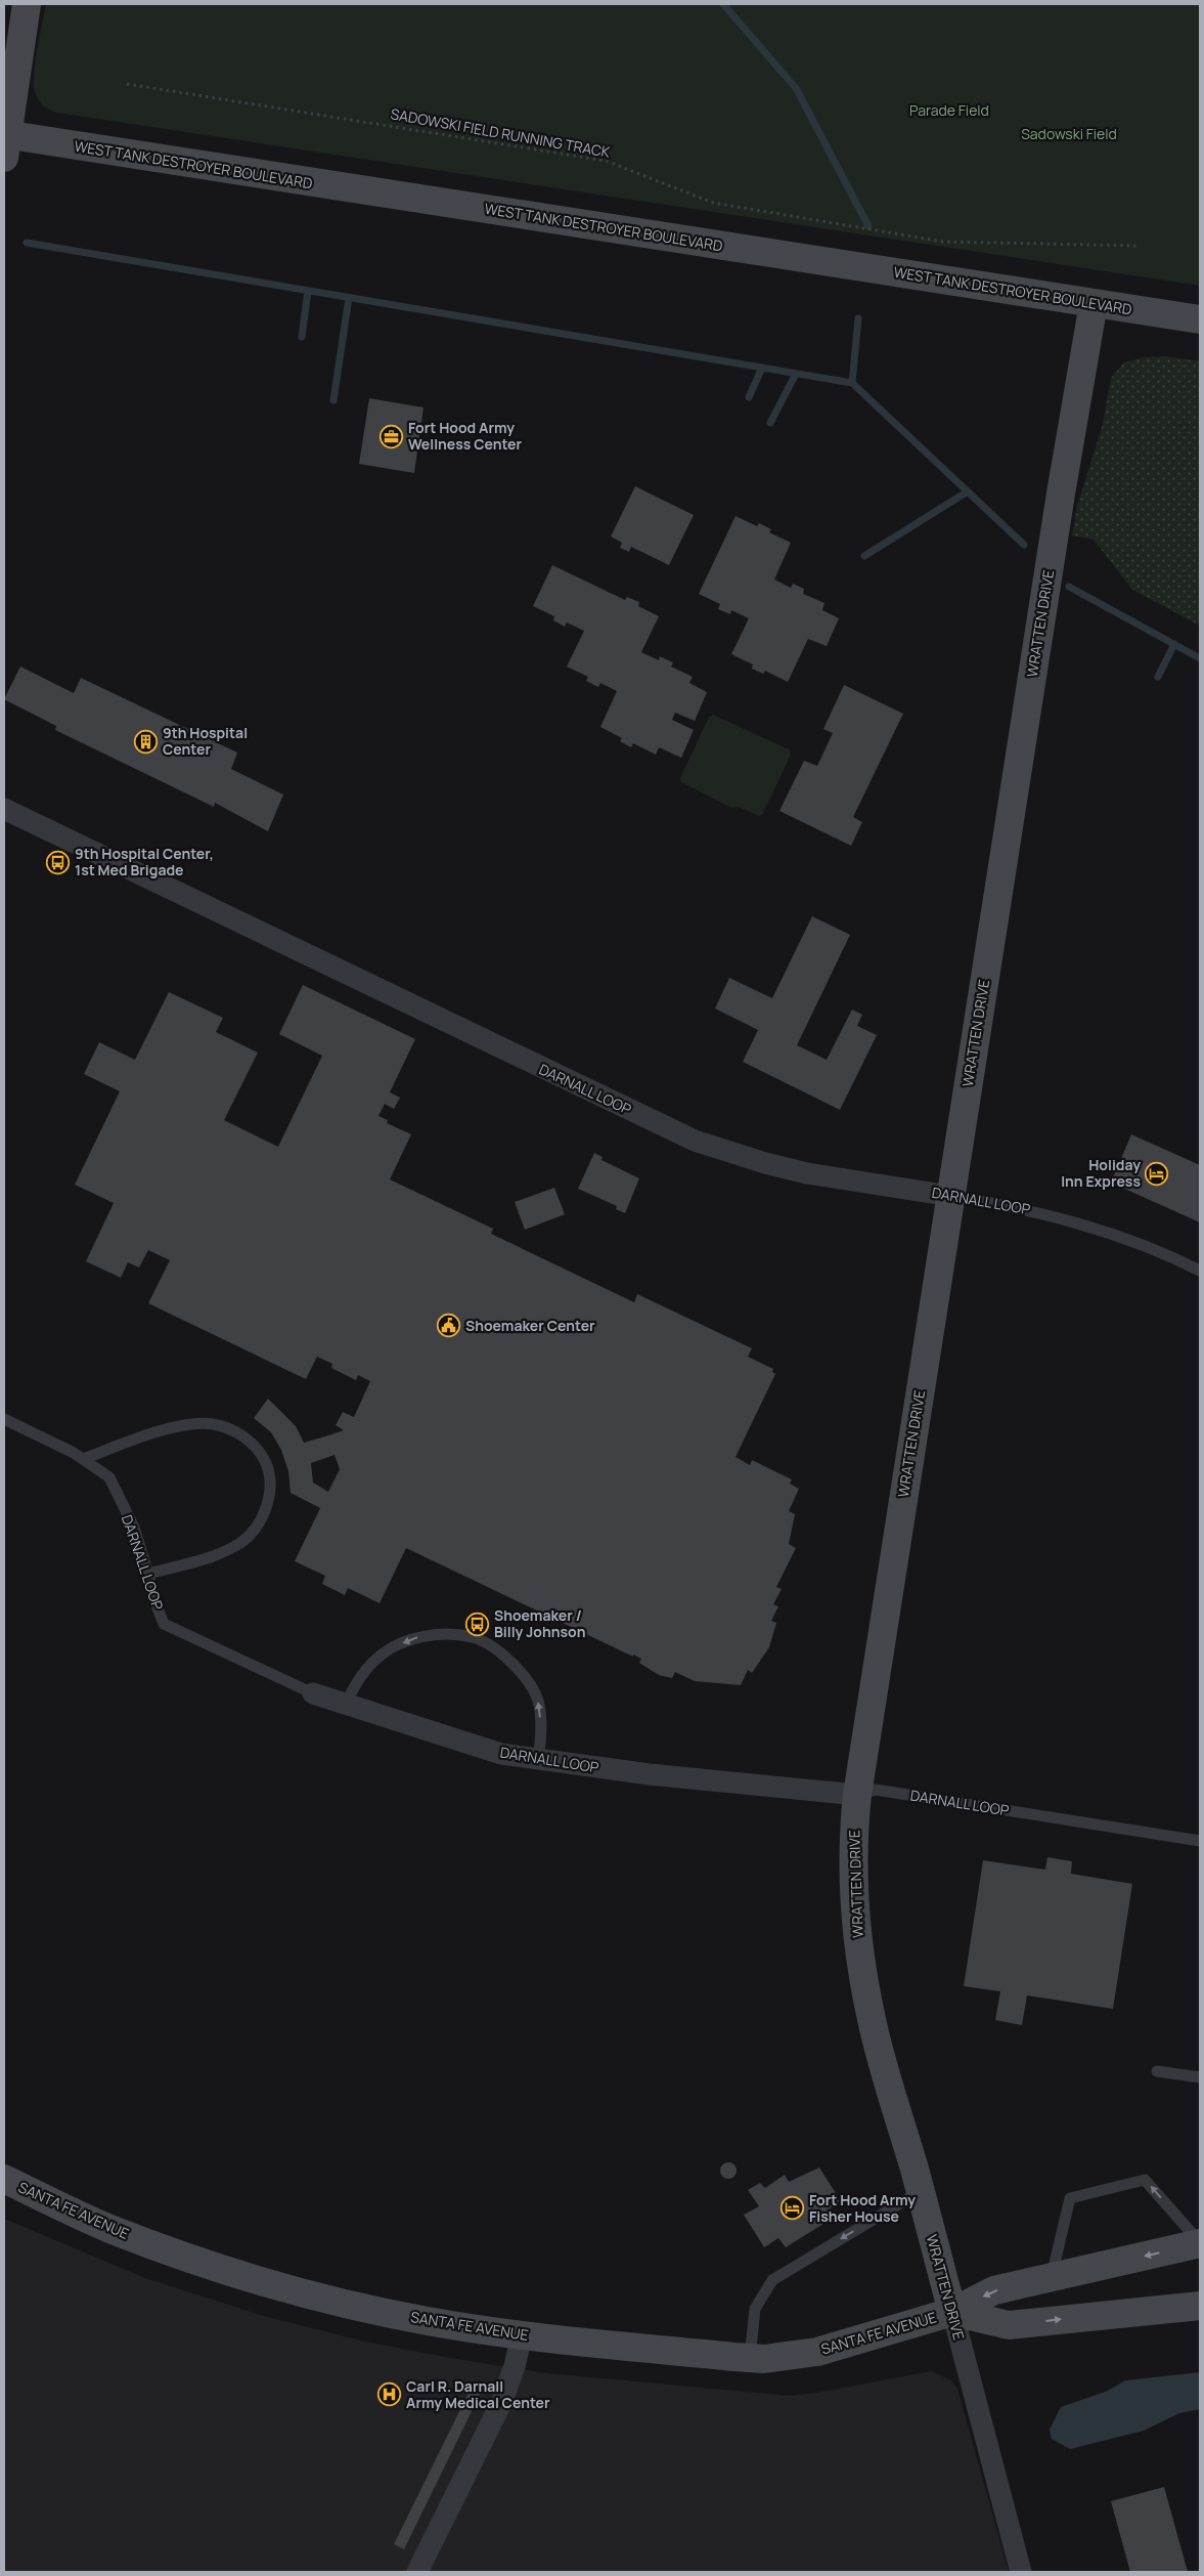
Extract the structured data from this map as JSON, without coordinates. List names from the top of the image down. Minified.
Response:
{"streets":{"street":["WEST TANK DESTROYER BOULEVARD","WRATTEN DRIVE","DARNALL LOOP","SANTA FE AVENUE"],"path":["SADOWSKI FIELD RUNNING TRACK"]},"crossings":[["WEST TANK DESTROYER BOULEVARD","WRATTEN DRIVE"],["WRATTEN DRIVE","DARNALL LOOP"],["WRATTEN DRIVE","SANTA FE AVENUE"]],"parks":["Parade Field","Sadowski Field"],"places":{"office":["Fort Hood Army Wellness Center"],"building":["9th Hospital Center"],"bus stop":["9th Hospital Center, 1st Med Brigade","Shoemaker / Billy Johnson"],"hotel":["Holiday Inn Express","Fort Hood Army Fisher House"],"public building":["Shoemaker Center"],"hospital":["Carl R. Darnall Army Medical Center"]}}
